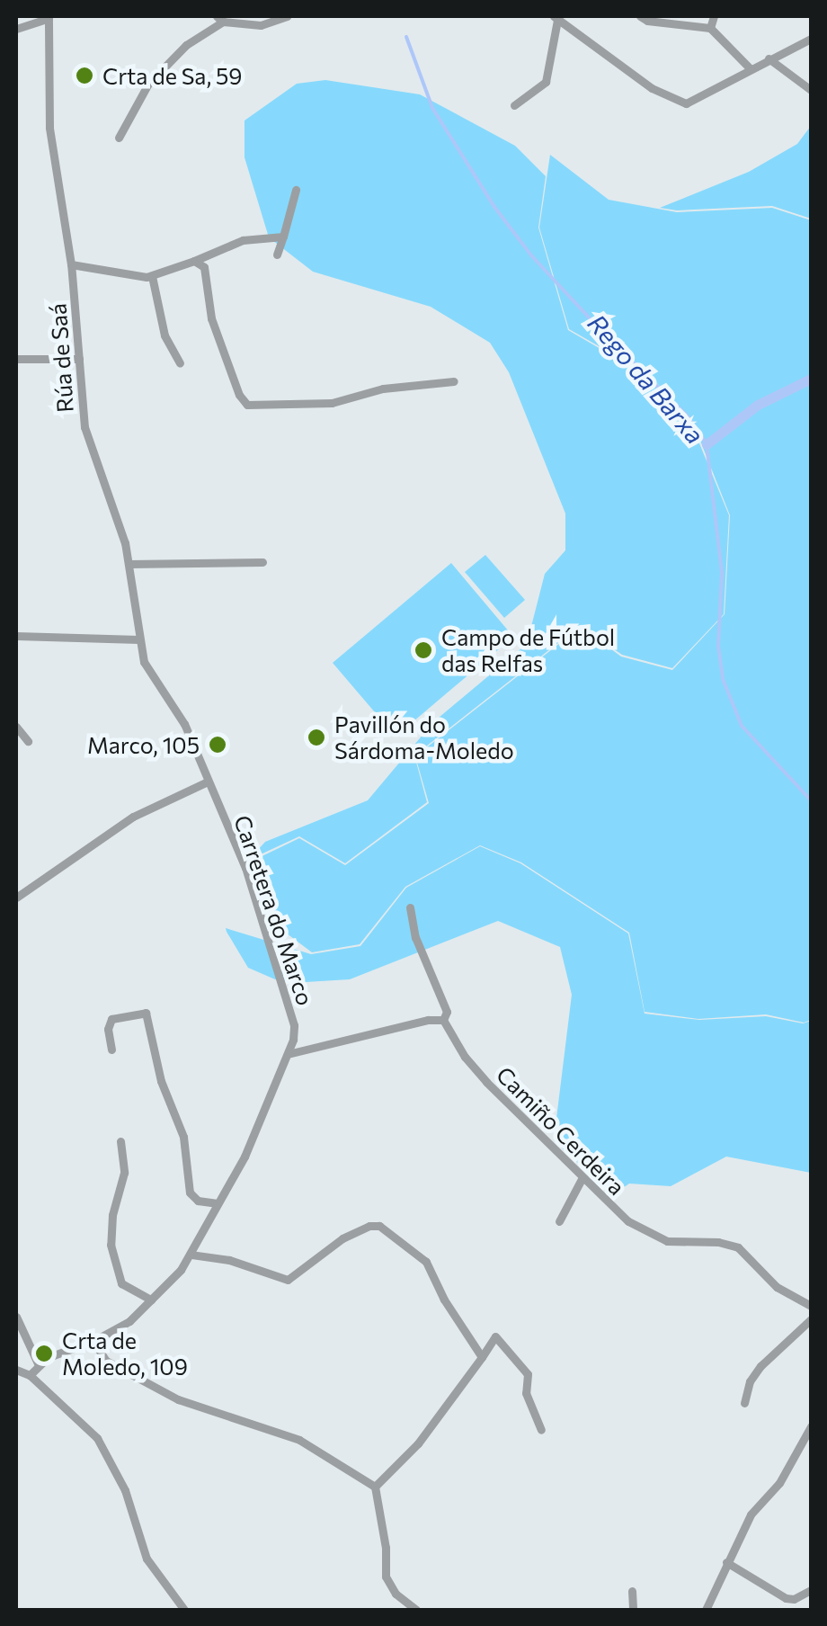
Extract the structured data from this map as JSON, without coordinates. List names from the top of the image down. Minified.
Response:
{"streets":{"street":["Rúa de Saá","Carretera do Marco","Camiño Cerdeira"]},"crossings":[["Rúa de Saá","Carretera do Marco"]],"water":["Rego da Barxa"],"places":["Crta de Sa, 59","Campo de Fútbol das Relfas","Pavillón do Sárdoma-Moledo","Marco, 105","Crta de Moledo, 109"]}
